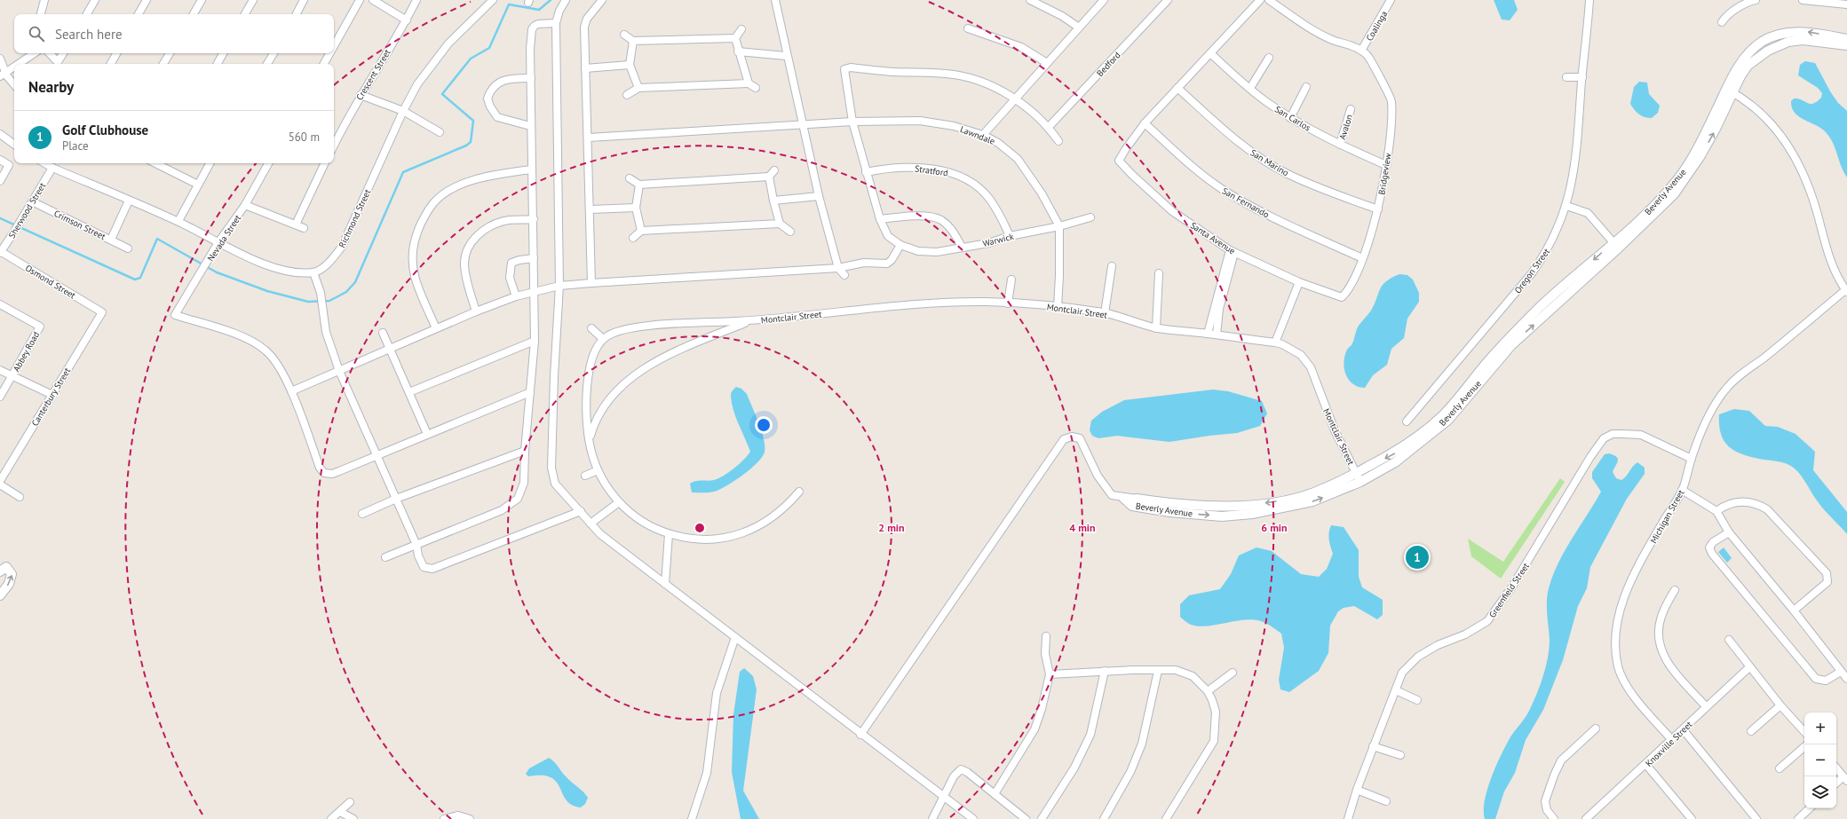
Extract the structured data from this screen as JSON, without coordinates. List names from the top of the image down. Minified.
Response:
{"streets":{"street":["Coalinga","Bedford","Crescent Street","San Carlos","Avalon","Lawndale","San Marino","Stratford","Bridgeview","Beverly Avenue","San Fernando","Sherwood Street","Richmond Street","Crimson Street","Nevada Street","Santa Avenue","Warwick","Oregon Street","Osmond Street","Montclair Street","Abbey Road","Canterbury Street","Michigan Street","Greenfield Street","Knoxville Street"]},"crossings":[["Coalinga","Bridgeview"],["San Carlos","Avalon"],["San Carlos","Bridgeview"],["Lawndale","Warwick"],["San Marino","Bridgeview"],["Stratford","Warwick"],["Bridgeview","San Fernando"],["Bridgeview","Santa Avenue"],["Beverly Avenue","Montclair Street"],["San Fernando","Santa Avenue"],["Sherwood Street","Crimson Street"],["Sherwood Street","Osmond Street"],["Osmond Street","Canterbury Street"],["Michigan Street","Greenfield Street"],["Michigan Street","Knoxville Street"]],"page":{"search":"Search here","heading":"Nearby","list":[{"mark":"1","name":"Golf Clubhouse","note":"Place","value":"560 m"}],"pins":"1","map_buttons":["+","−"]},"rings":["2 min","4 min","6 min"]}
